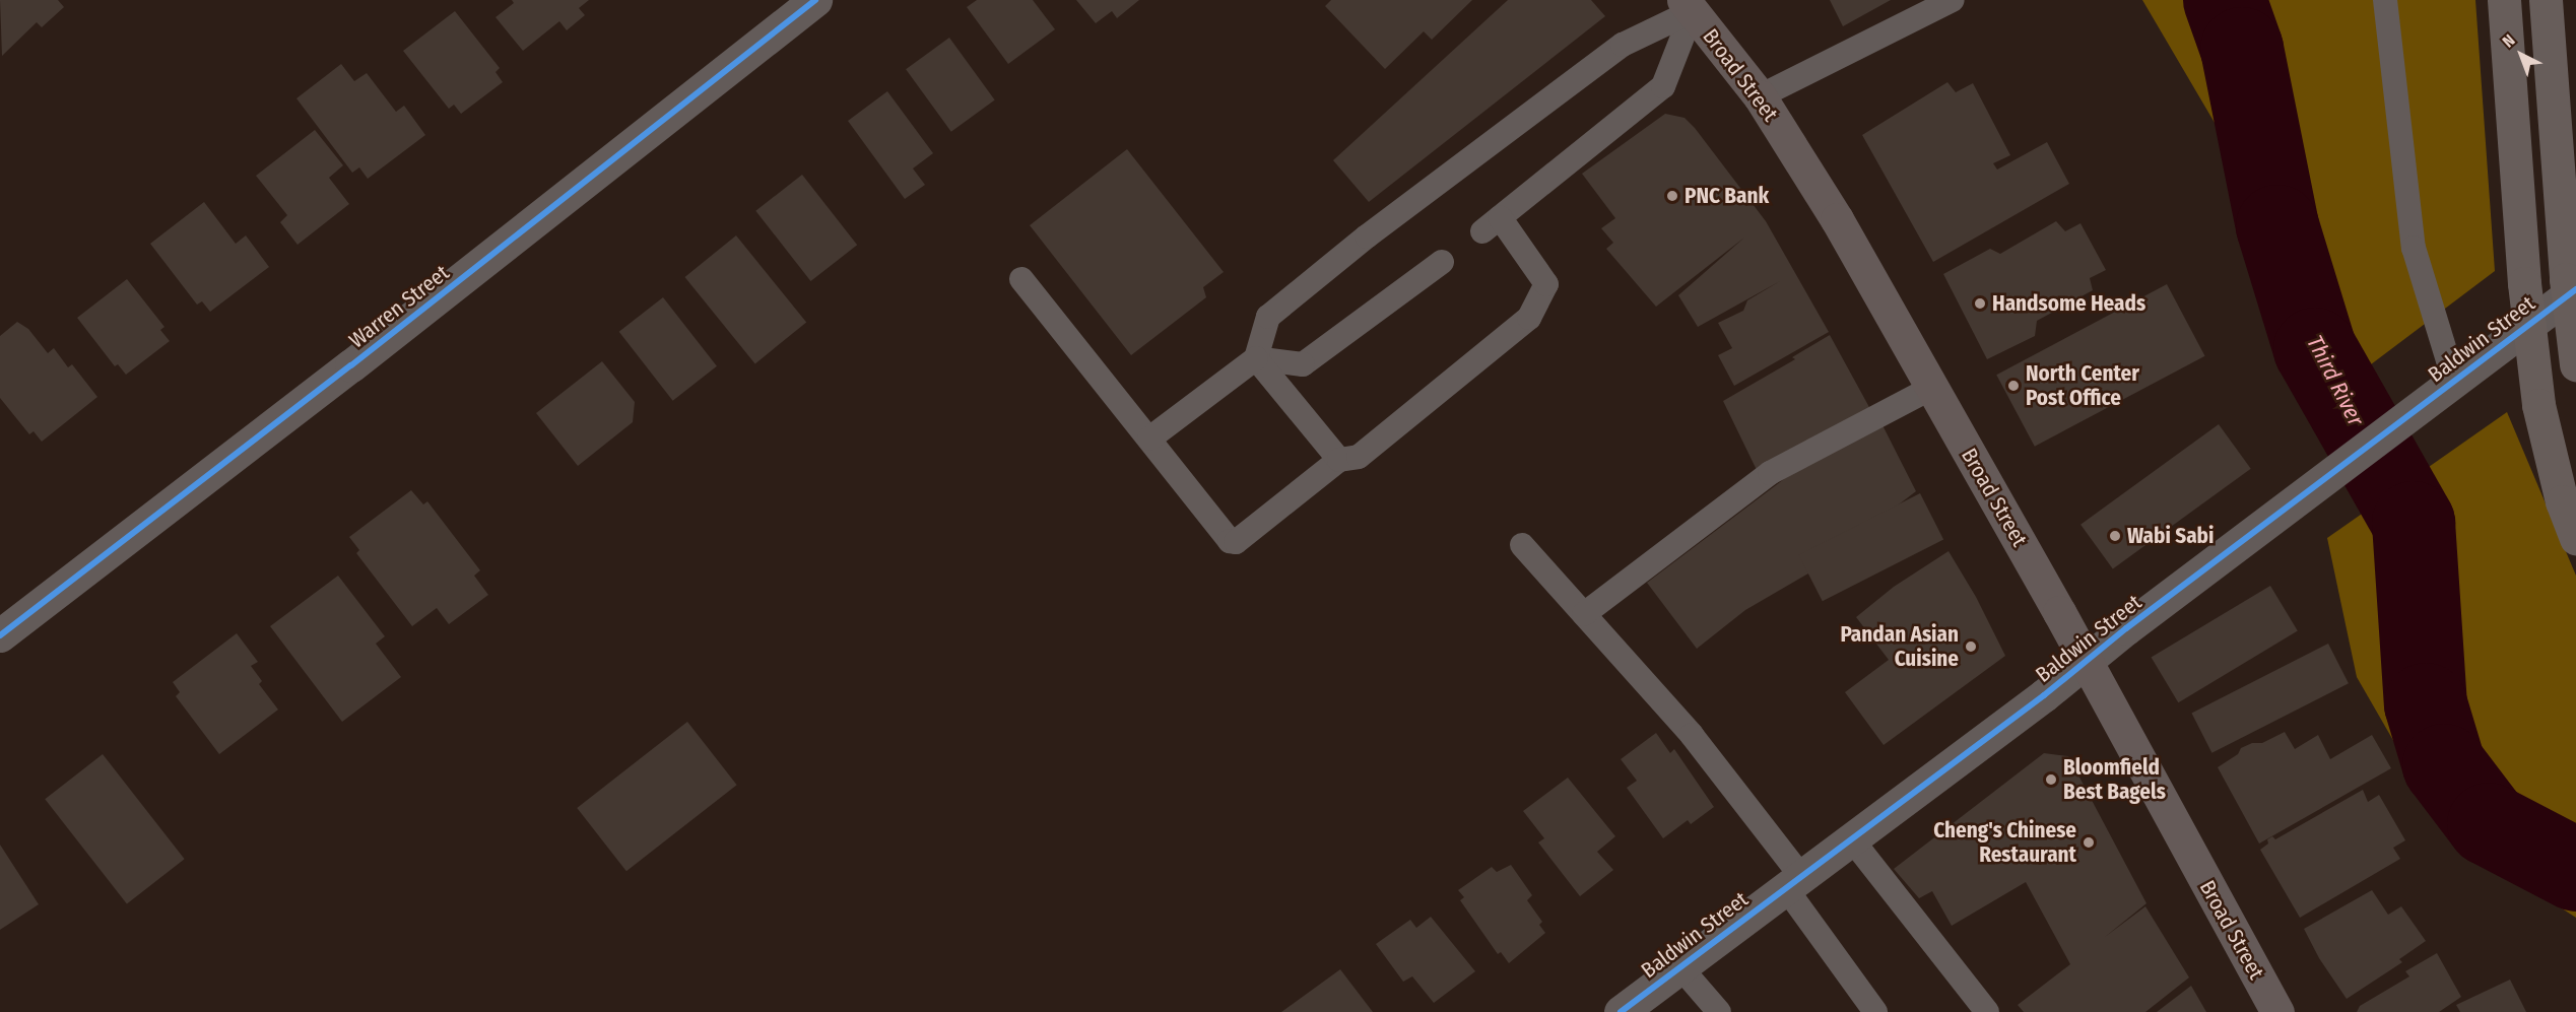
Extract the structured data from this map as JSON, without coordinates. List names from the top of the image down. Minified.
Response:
{"streets":{"main road":["Broad Street"],"street":["Warren Street","Baldwin Street"]},"crossings":[["Broad Street","Baldwin Street"]],"water":["Third River"],"places":["PNC Bank","Handsome Heads","North Center Post Office","Wabi Sabi","Pandan Asian Cuisine","Bloomfield Best Bagels","Cheng's Chinese Restaurant"],"north":"top left"}
